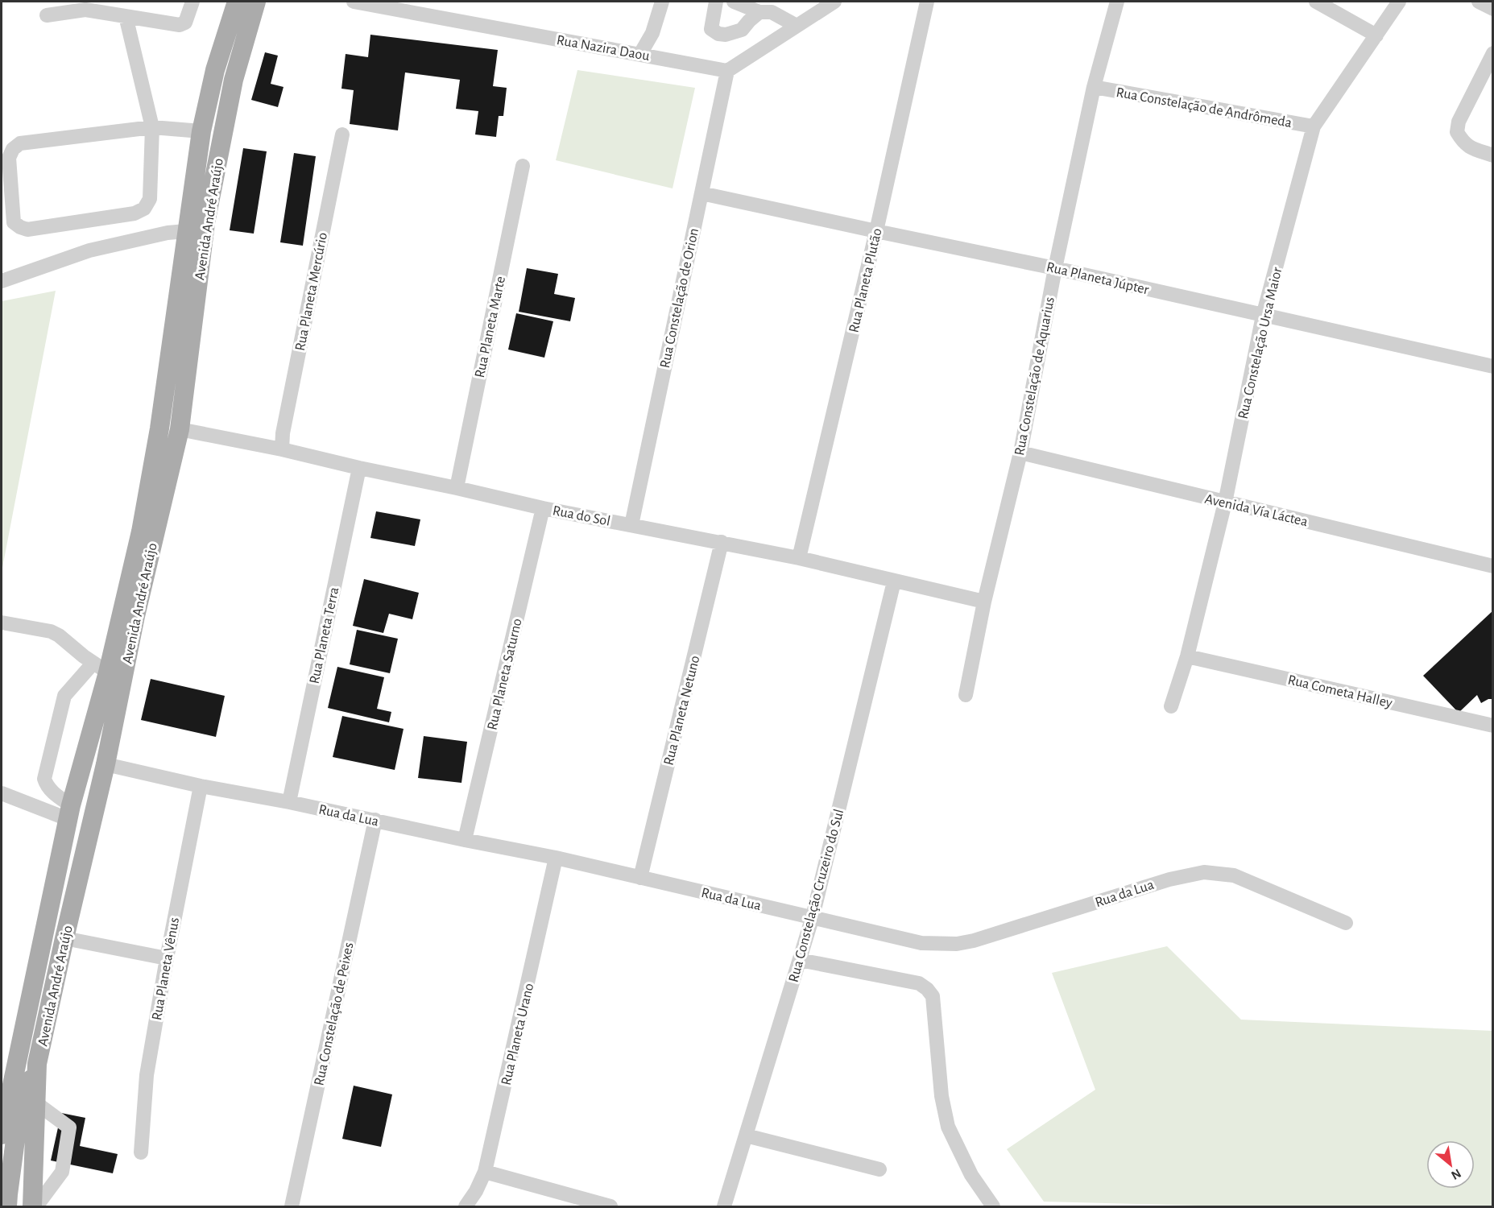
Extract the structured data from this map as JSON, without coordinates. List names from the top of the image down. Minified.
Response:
{"streets":{"main road":["Avenida André Araújo"],"street":["Rua Nazira Daou","Rua Constelação de Andrômeda","Rua Planeta Júpter","Rua Planeta Plutão","Rua Planeta Mercúrio","Rua Constelação de Orion","Rua Planeta Marte","Rua Constelação Ursa Maior","Rua Constelação de Aquarius","Avenida Vía Láctea","Rua do Sol","Rua Planeta Terra","Rua Planeta Saturno","Rua Cometa Halley","Rua Planeta Netuno","Rua da Lua","Rua Constelação Cruzeiro do Sul","Rua Planeta Vênus","Rua Constelação de Peixes","Rua Planeta Urano"]},"crossings":[["Rua Nazira Daou","Rua Constelação de Orion"],["Rua Constelação de Andrômeda","Rua Constelação Ursa Maior"],["Rua Constelação de Andrômeda","Rua Constelação de Aquarius"],["Avenida André Araújo","Rua do Sol"],["Avenida André Araújo","Rua da Lua"],["Rua Planeta Júpter","Rua Planeta Plutão"],["Rua Planeta Júpter","Rua Constelação de Orion"],["Rua Planeta Júpter","Rua Constelação Ursa Maior"],["Rua Planeta Júpter","Rua Constelação de Aquarius"],["Rua Planeta Plutão","Rua do Sol"],["Rua Planeta Mercúrio","Rua do Sol"],["Rua Constelação de Orion","Rua do Sol"],["Rua Planeta Marte","Rua do Sol"],["Rua Constelação Ursa Maior","Avenida Vía Láctea"],["Rua Constelação Ursa Maior","Rua Cometa Halley"],["Rua Constelação de Aquarius","Avenida Vía Láctea"],["Rua Constelação de Aquarius","Rua do Sol"],["Rua do Sol","Rua Planeta Terra"],["Rua do Sol","Rua Planeta Saturno"],["Rua do Sol","Rua Planeta Netuno"],["Rua do Sol","Rua Constelação Cruzeiro do Sul"],["Rua Planeta Terra","Rua da Lua"],["Rua Planeta Saturno","Rua da Lua"],["Rua Planeta Netuno","Rua da Lua"],["Rua da Lua","Rua Constelação Cruzeiro do Sul"],["Rua da Lua","Rua Planeta Vênus"],["Rua da Lua","Rua Constelação de Peixes"],["Rua da Lua","Rua Planeta Urano"]],"north":"bottom right"}
